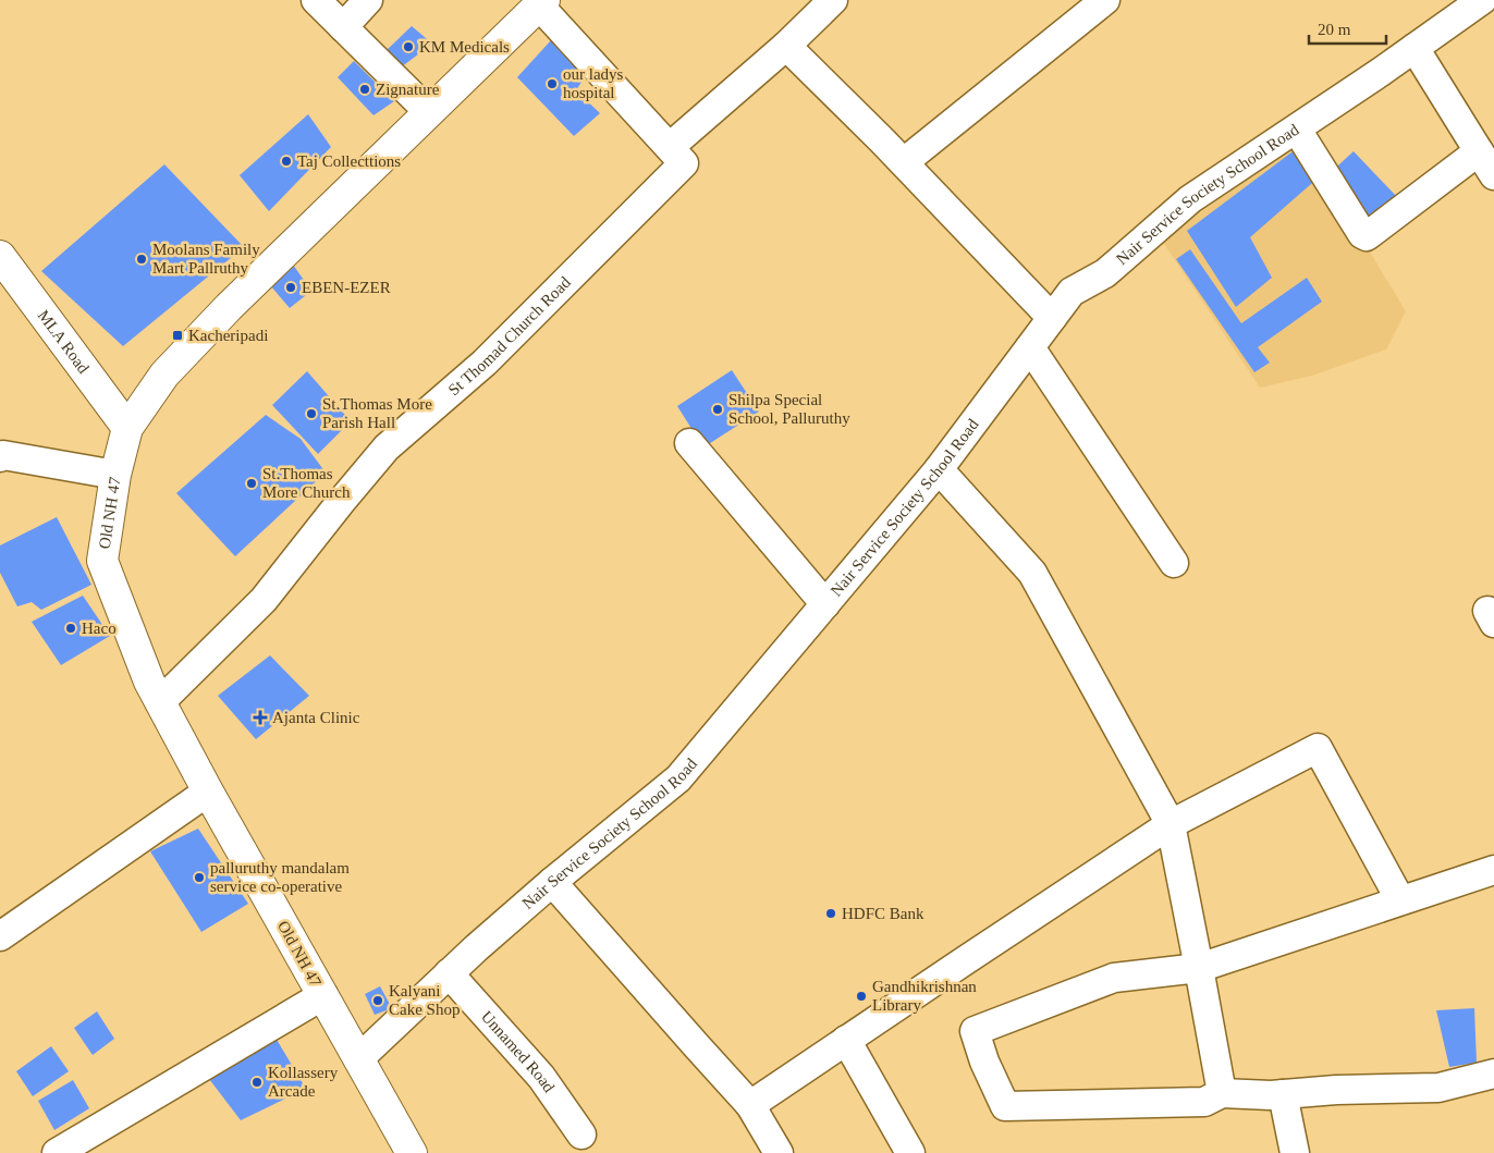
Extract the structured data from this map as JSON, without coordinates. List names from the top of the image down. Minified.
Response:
{"streets":{"main road":["MLA Road","Old NH 47"],"street":["Nair Service Society School Road","St Thomad Church Road","Unnamed Road"]},"crossings":[["Nair Service Society School Road","Old NH 47"],["Nair Service Society School Road","Unnamed Road"],["St Thomad Church Road","Old NH 47"],["MLA Road","Old NH 47"]],"places":{"other":["KM Medicals","our ladys hospital","Zignature","Taj Collecttions","Moolans Family Mart Pallruthy","EBEN-EZER","Shilpa Special School, Palluruthy","St.Thomas More Parish Hall","St.Thomas More Church","Haco","palluruthy mandalam service co-operative","HDFC Bank","Gandhikrishnan Library","Kalyani Cake Shop","Kollassery Arcade"],"transit":["Kacheripadi"],"health":["Ajanta Clinic"]},"scale_bar":"20 m"}
